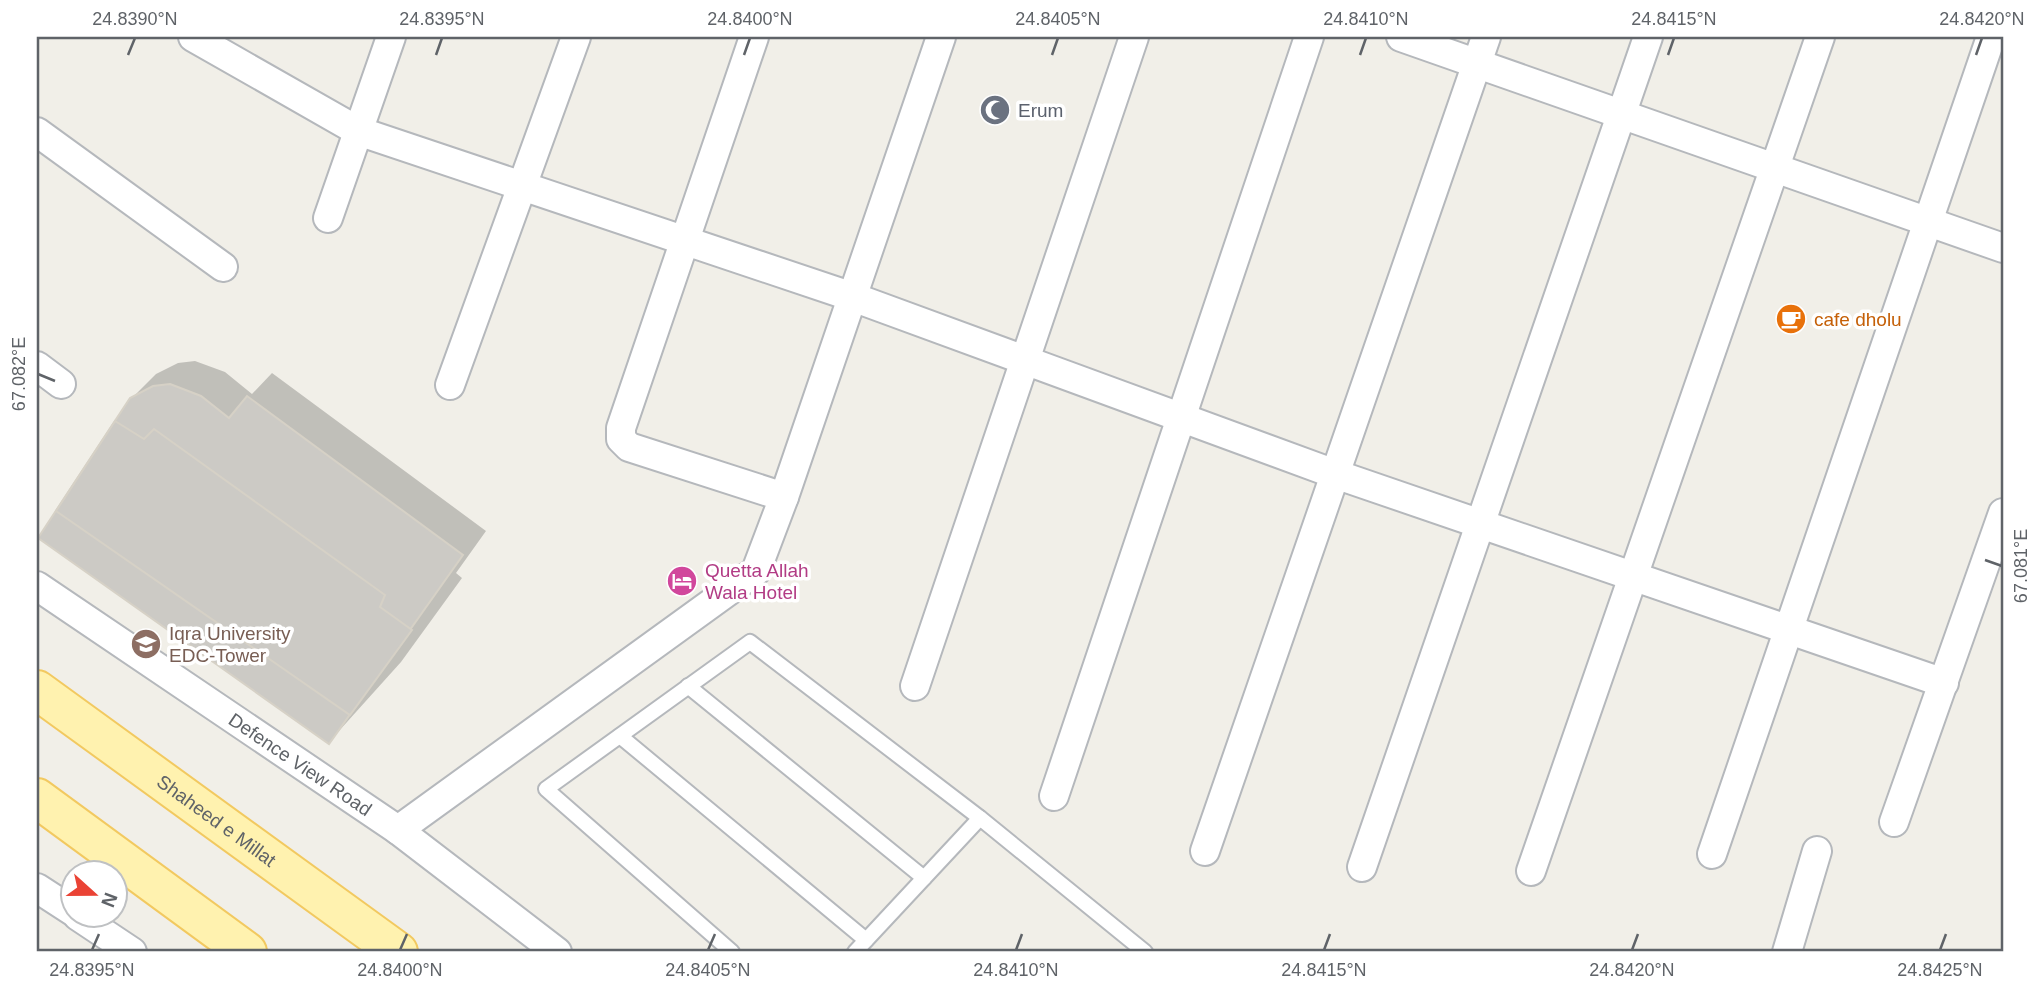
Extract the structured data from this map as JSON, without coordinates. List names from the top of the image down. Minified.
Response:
{"streets":{"main road":["Shaheed e Millat"],"street":["Defence View Road"]},"places":{"mosque":["Erum"],"cafe":["cafe dholu"],"hotel":["Quetta Allah Wala Hotel"],"school or university":["Iqra University EDC-Tower"]},"north":"right","coordinates":["24.8390°N","24.8395°N","24.8400°N","24.8405°N","24.8410°N","24.8415°N","24.8420°N","67.082°E","67.081°E","24.8425°N"]}
